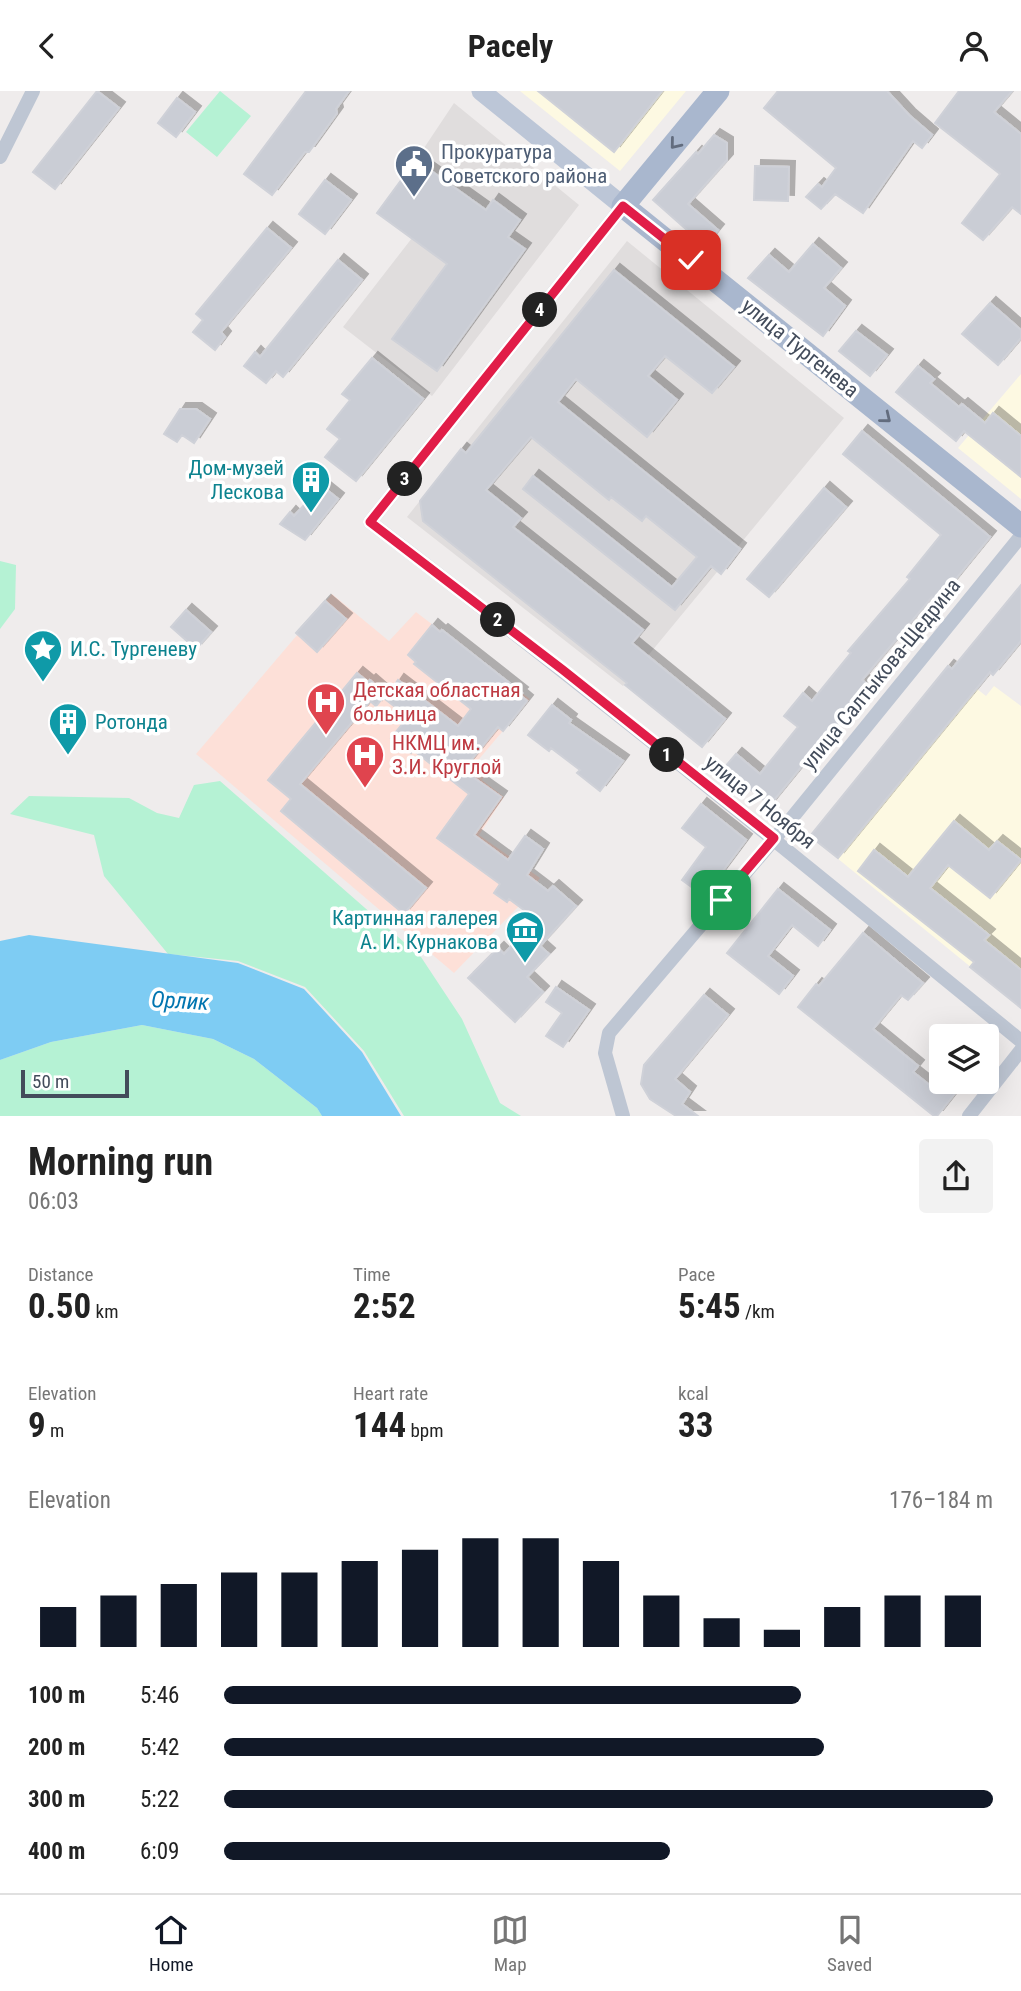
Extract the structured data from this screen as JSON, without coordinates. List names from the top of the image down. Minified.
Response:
{"streets":{"main road":["улица Тургенева"],"street":["улица Салтыкова-Щедрина","улица 7 Ноября"]},"crossings":[["улица Тургенева","улица 7 Ноября"],["улица Салтыкова-Щедрина","улица 7 Ноября"]],"one_way":["улица Тургенева"],"water":["Орлик"],"places":{"public building":["Прокуратура Советского района"],"building":["Дом-музей Лескова","Ротонда"],"place":["И.С. Тургеневу"],"hospital":["Детская областная больница","НКМЦ им. З.И. Круглой"],"museum":["Картинная галерея А. И. Курнакова"]},"scale_bar":"50 m","page":{"header":"Pacely","pins":["4","3","2","1"],"scale":"50 m","heading":["Morning run","06:03"],"stats":[["Distance","0.50 km"],["Time","2:52"],["Pace","5:45 /km"],["Elevation","9 m"],["Heart rate","144 bpm"],["kcal","33"]],"chart":["Elevation","176–184 m"],"list":[{"name":"100 m","note":"5:46"},{"name":"200 m","note":"5:42"},{"name":"300 m","note":"5:22"},{"name":"400 m","note":"6:09"}],"tabs":["Home","Map","Saved"]}}
